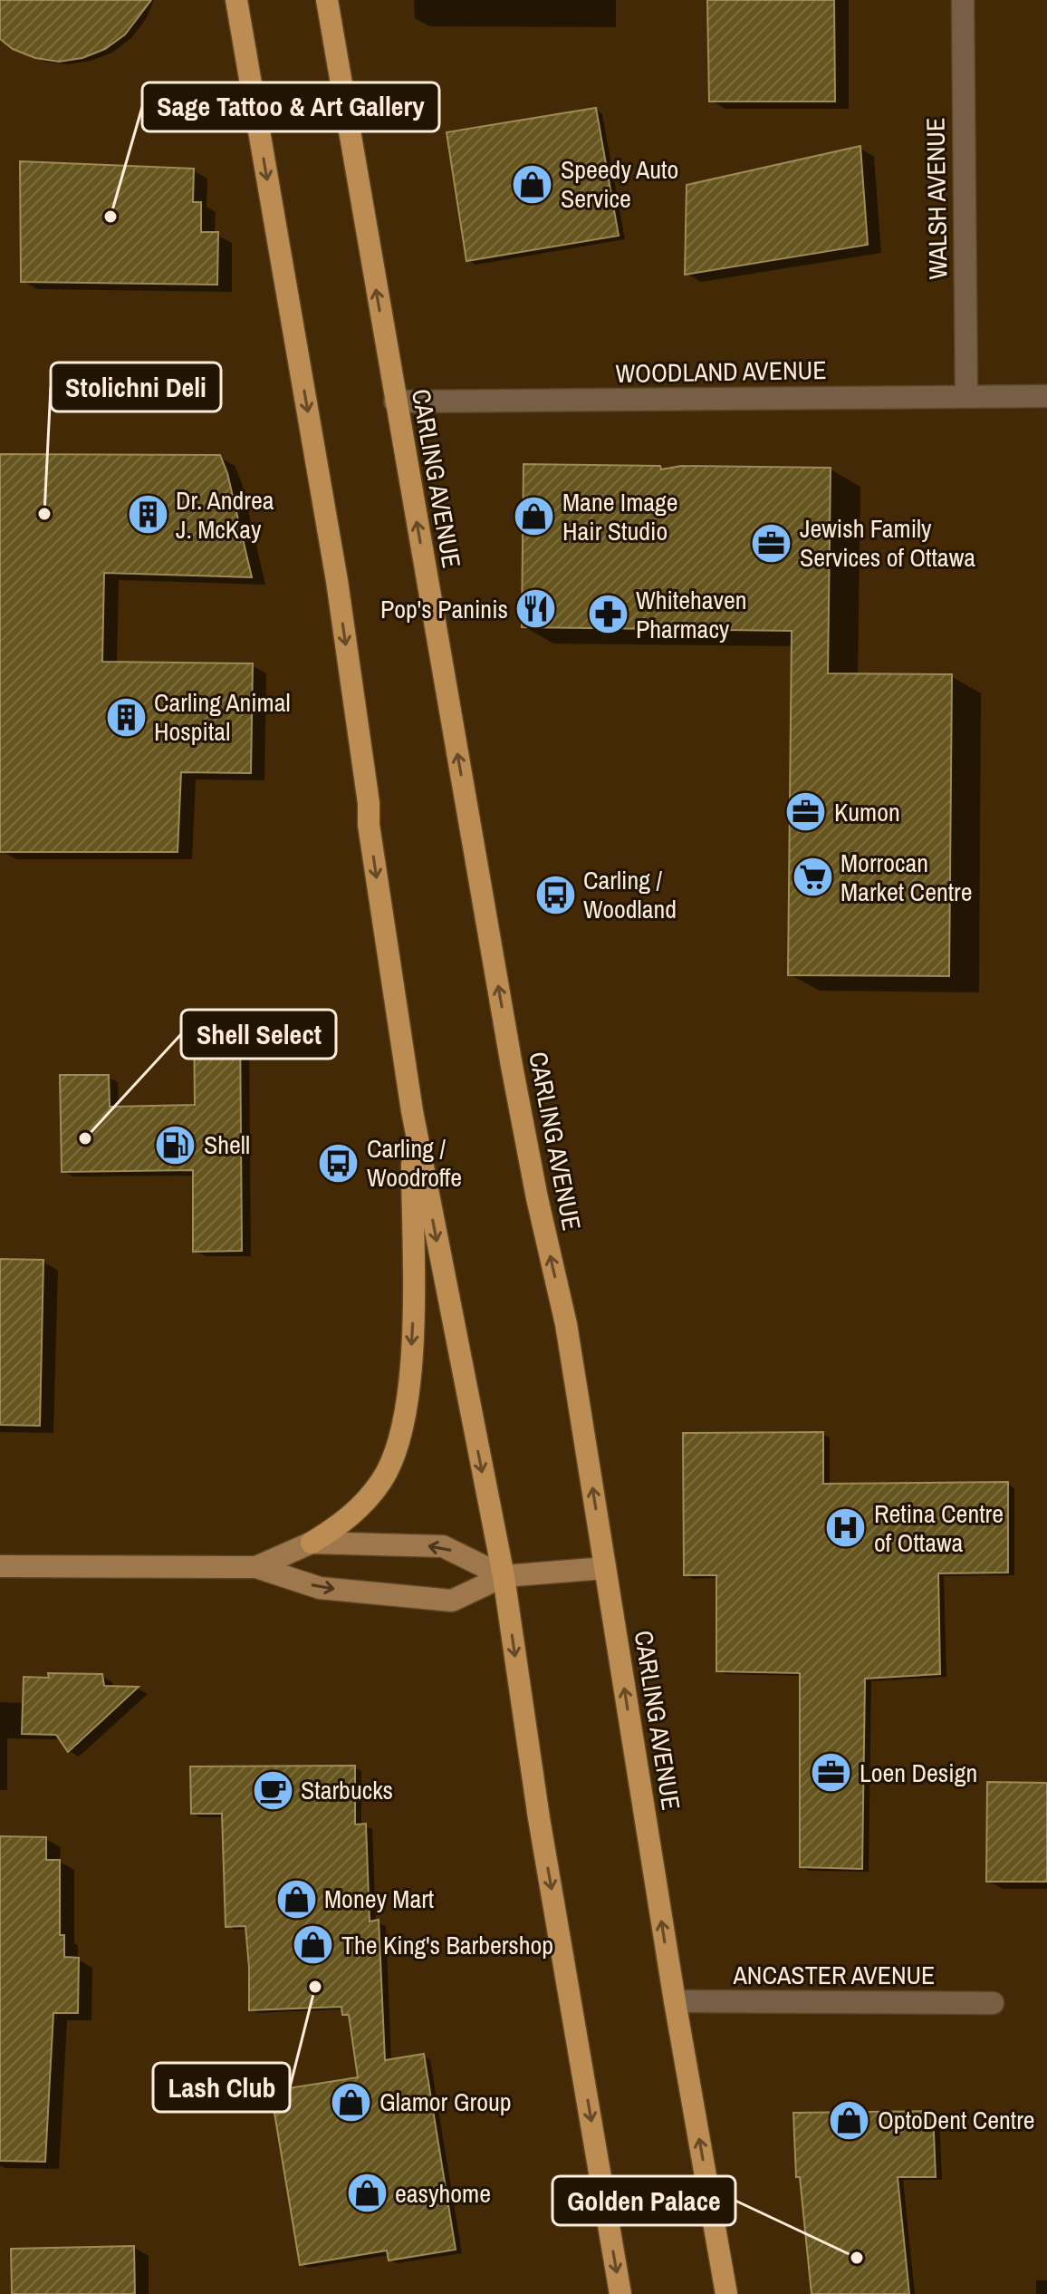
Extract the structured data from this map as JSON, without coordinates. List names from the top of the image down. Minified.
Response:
{"streets":{"main road":["CARLING AVENUE"],"street":["WALSH AVENUE","WOODLAND AVENUE","ANCASTER AVENUE"]},"crossings":[["WALSH AVENUE","WOODLAND AVENUE"],["WOODLAND AVENUE","CARLING AVENUE"],["CARLING AVENUE","ANCASTER AVENUE"]],"places":{"shop":["Speedy Auto Service","Mane Image Hair Studio","Money Mart","The King's Barbershop","Glamor Group","OptoDent Centre","easyhome"],"other":["Sage Tattoo & Art Gallery","Stolichni Deli","Shell Select","Lash Club","Golden Palace"],"building":["Dr. Andrea J. McKay","Carling Animal Hospital"],"office":["Jewish Family Services of Ottawa","Kumon","Loen Design"],"restaurant":["Pop's Paninis"],"pharmacy":["Whitehaven Pharmacy"],"supermarket":["Morrocan Market Centre"],"bus stop":["Carling / Woodland","Carling / Woodroffe"],"fuel station":["Shell"],"hospital":["Retina Centre of Ottawa"],"cafe":["Starbucks"]}}
